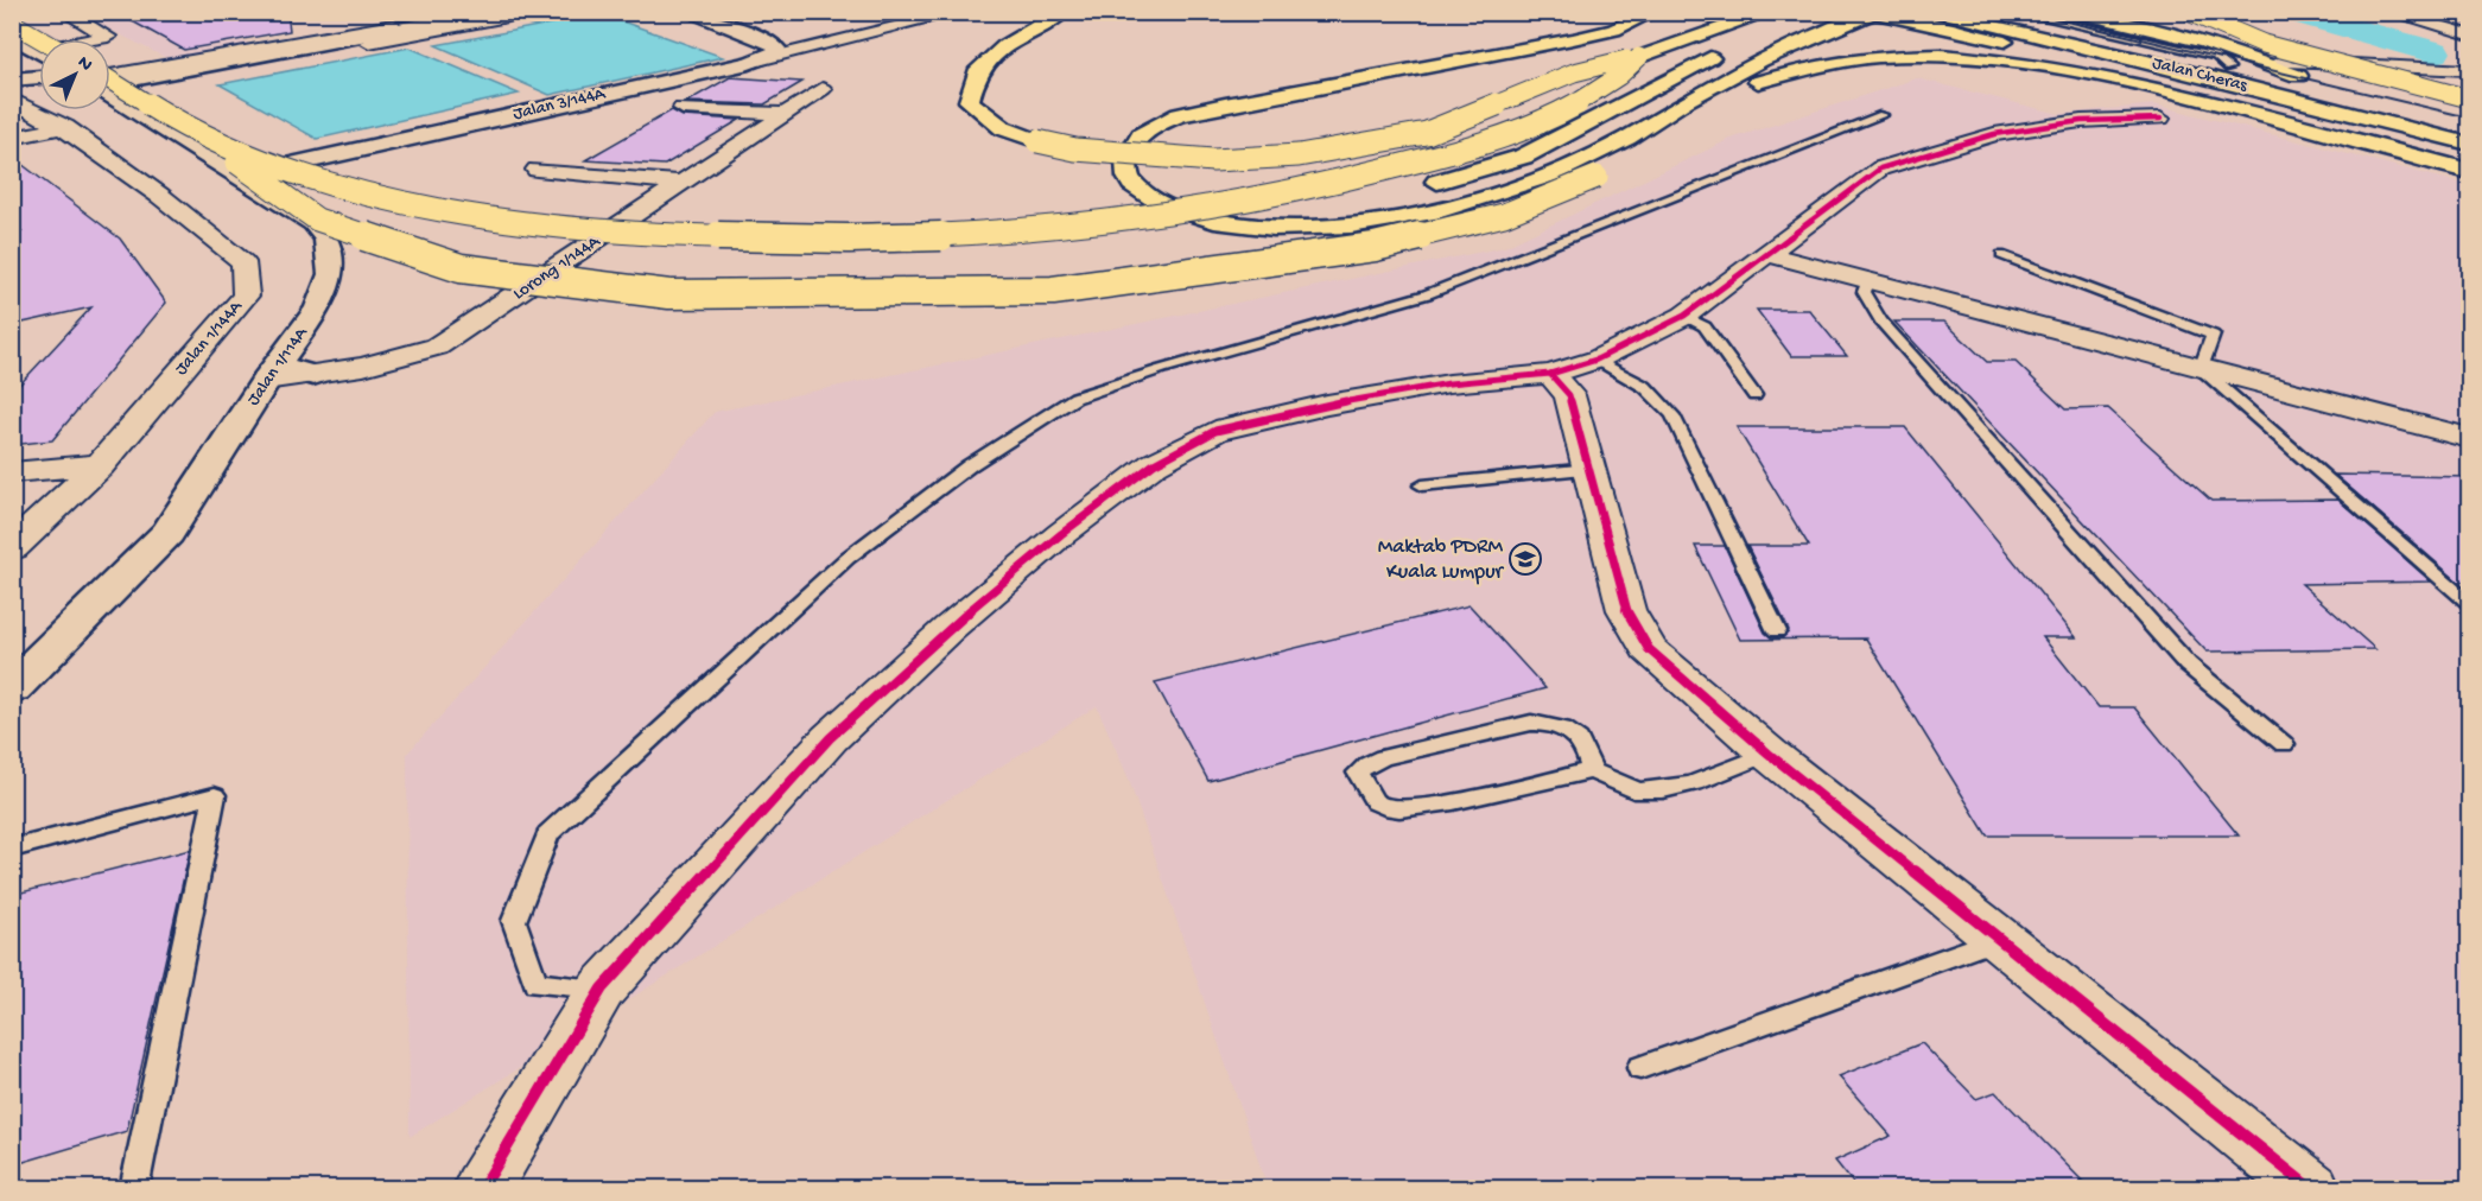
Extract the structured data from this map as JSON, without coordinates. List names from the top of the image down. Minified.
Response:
{"streets":{"highway":["Jalan Cheras"],"street":["Jalan 3/144A","Lorong 1/144A","Jalan 1/144A","Jalan 1/114A"]},"crossings":[["Jalan 3/144A","Jalan 1/114A"]],"places":{"school or university":["Maktab PDRM Kuala Lumpur"]},"north":"top right"}
